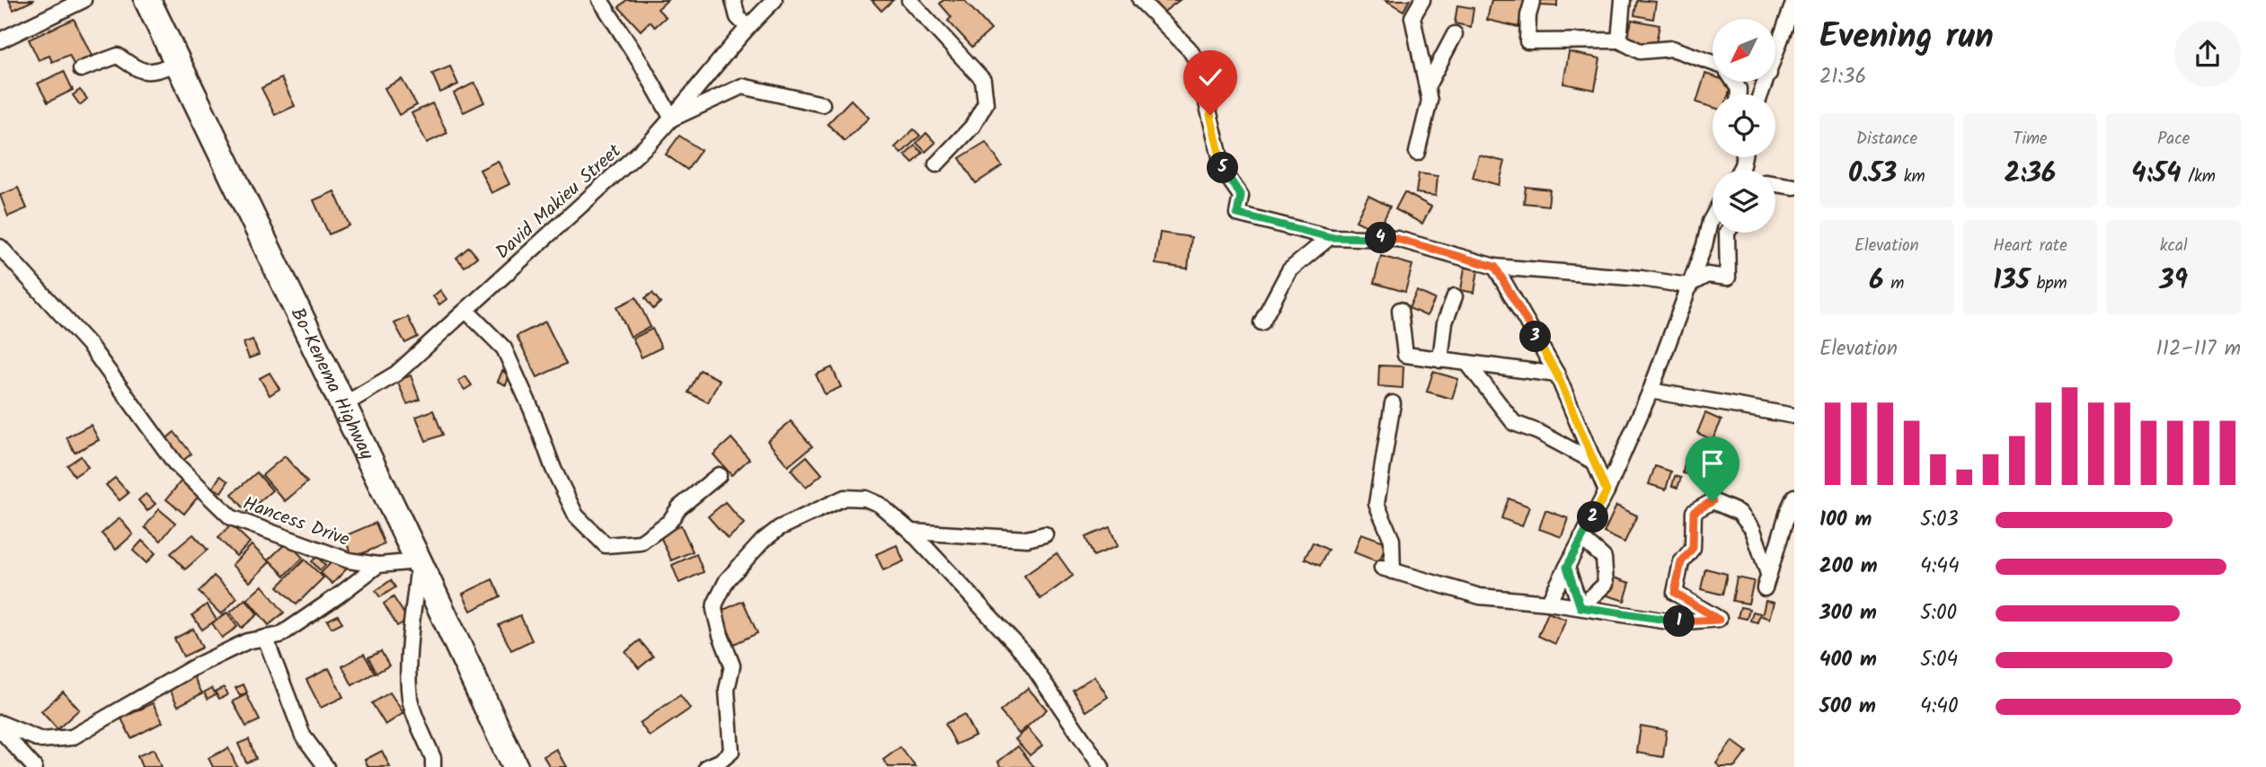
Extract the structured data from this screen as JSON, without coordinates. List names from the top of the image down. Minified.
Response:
{"streets":{"highway":["Bo-Kenema Highway"],"street":["David Makieu Street","Hancess Drive"]},"crossings":[["David Makieu Street","Bo-Kenema Highway"],["Bo-Kenema Highway","Hancess Drive"]],"north":"bottom left","page":{"heading":["Evening run","21:36"],"stats":[["Distance","0.53 km"],["Time","2:36"],["Pace","4:54 /km"],["Elevation","6 m"],["Heart rate","135 bpm"],["kcal","39"]],"pins":["5","4","3","2","1"],"chart":["Elevation","112–117 m"],"list":[{"name":"100 m","note":"5:03"},{"name":"200 m","note":"4:44"},{"name":"300 m","note":"5:00"},{"name":"400 m","note":"5:04"},{"name":"500 m","note":"4:40"}]}}
